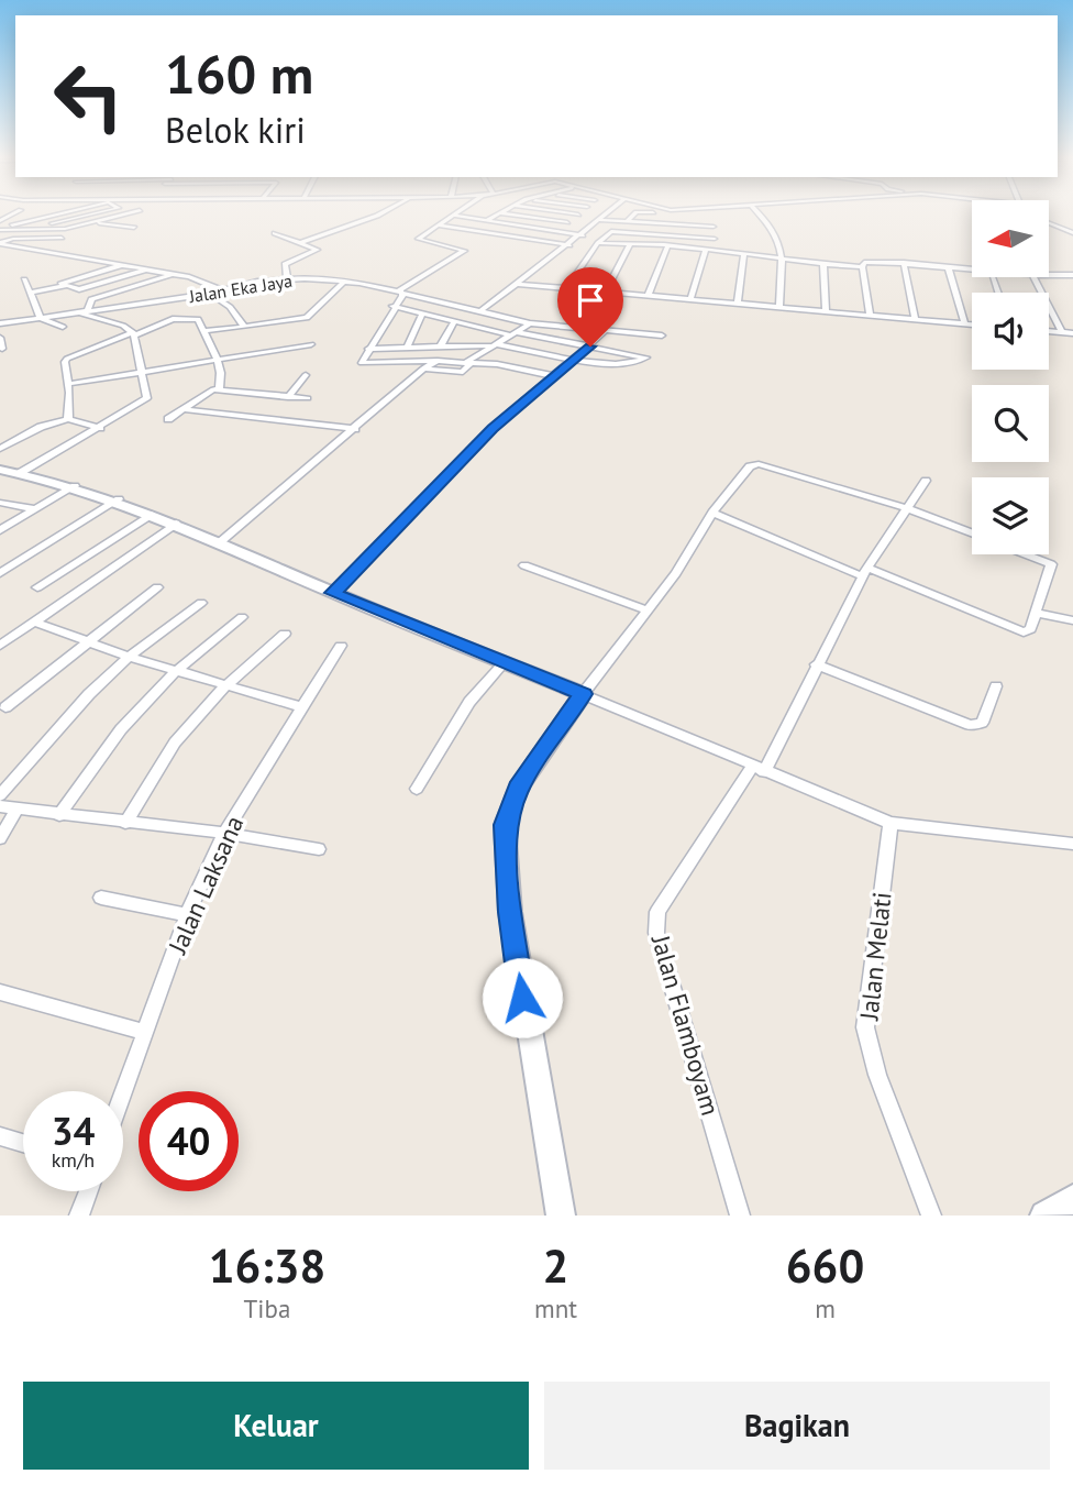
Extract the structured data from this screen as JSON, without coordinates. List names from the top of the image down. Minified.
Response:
{"streets":{"street":["Jalan Eka Jaya","Jalan Laksana","Jalan Melati","Jalan Flamboyam"]},"north":"left","page":{"turn":["160 m","Belok kiri"],"speed":"34 km/h","limit":"40","eta":["16:38","Tiba","2","mnt","660","m"],"buttons":["Keluar","Bagikan"]}}
